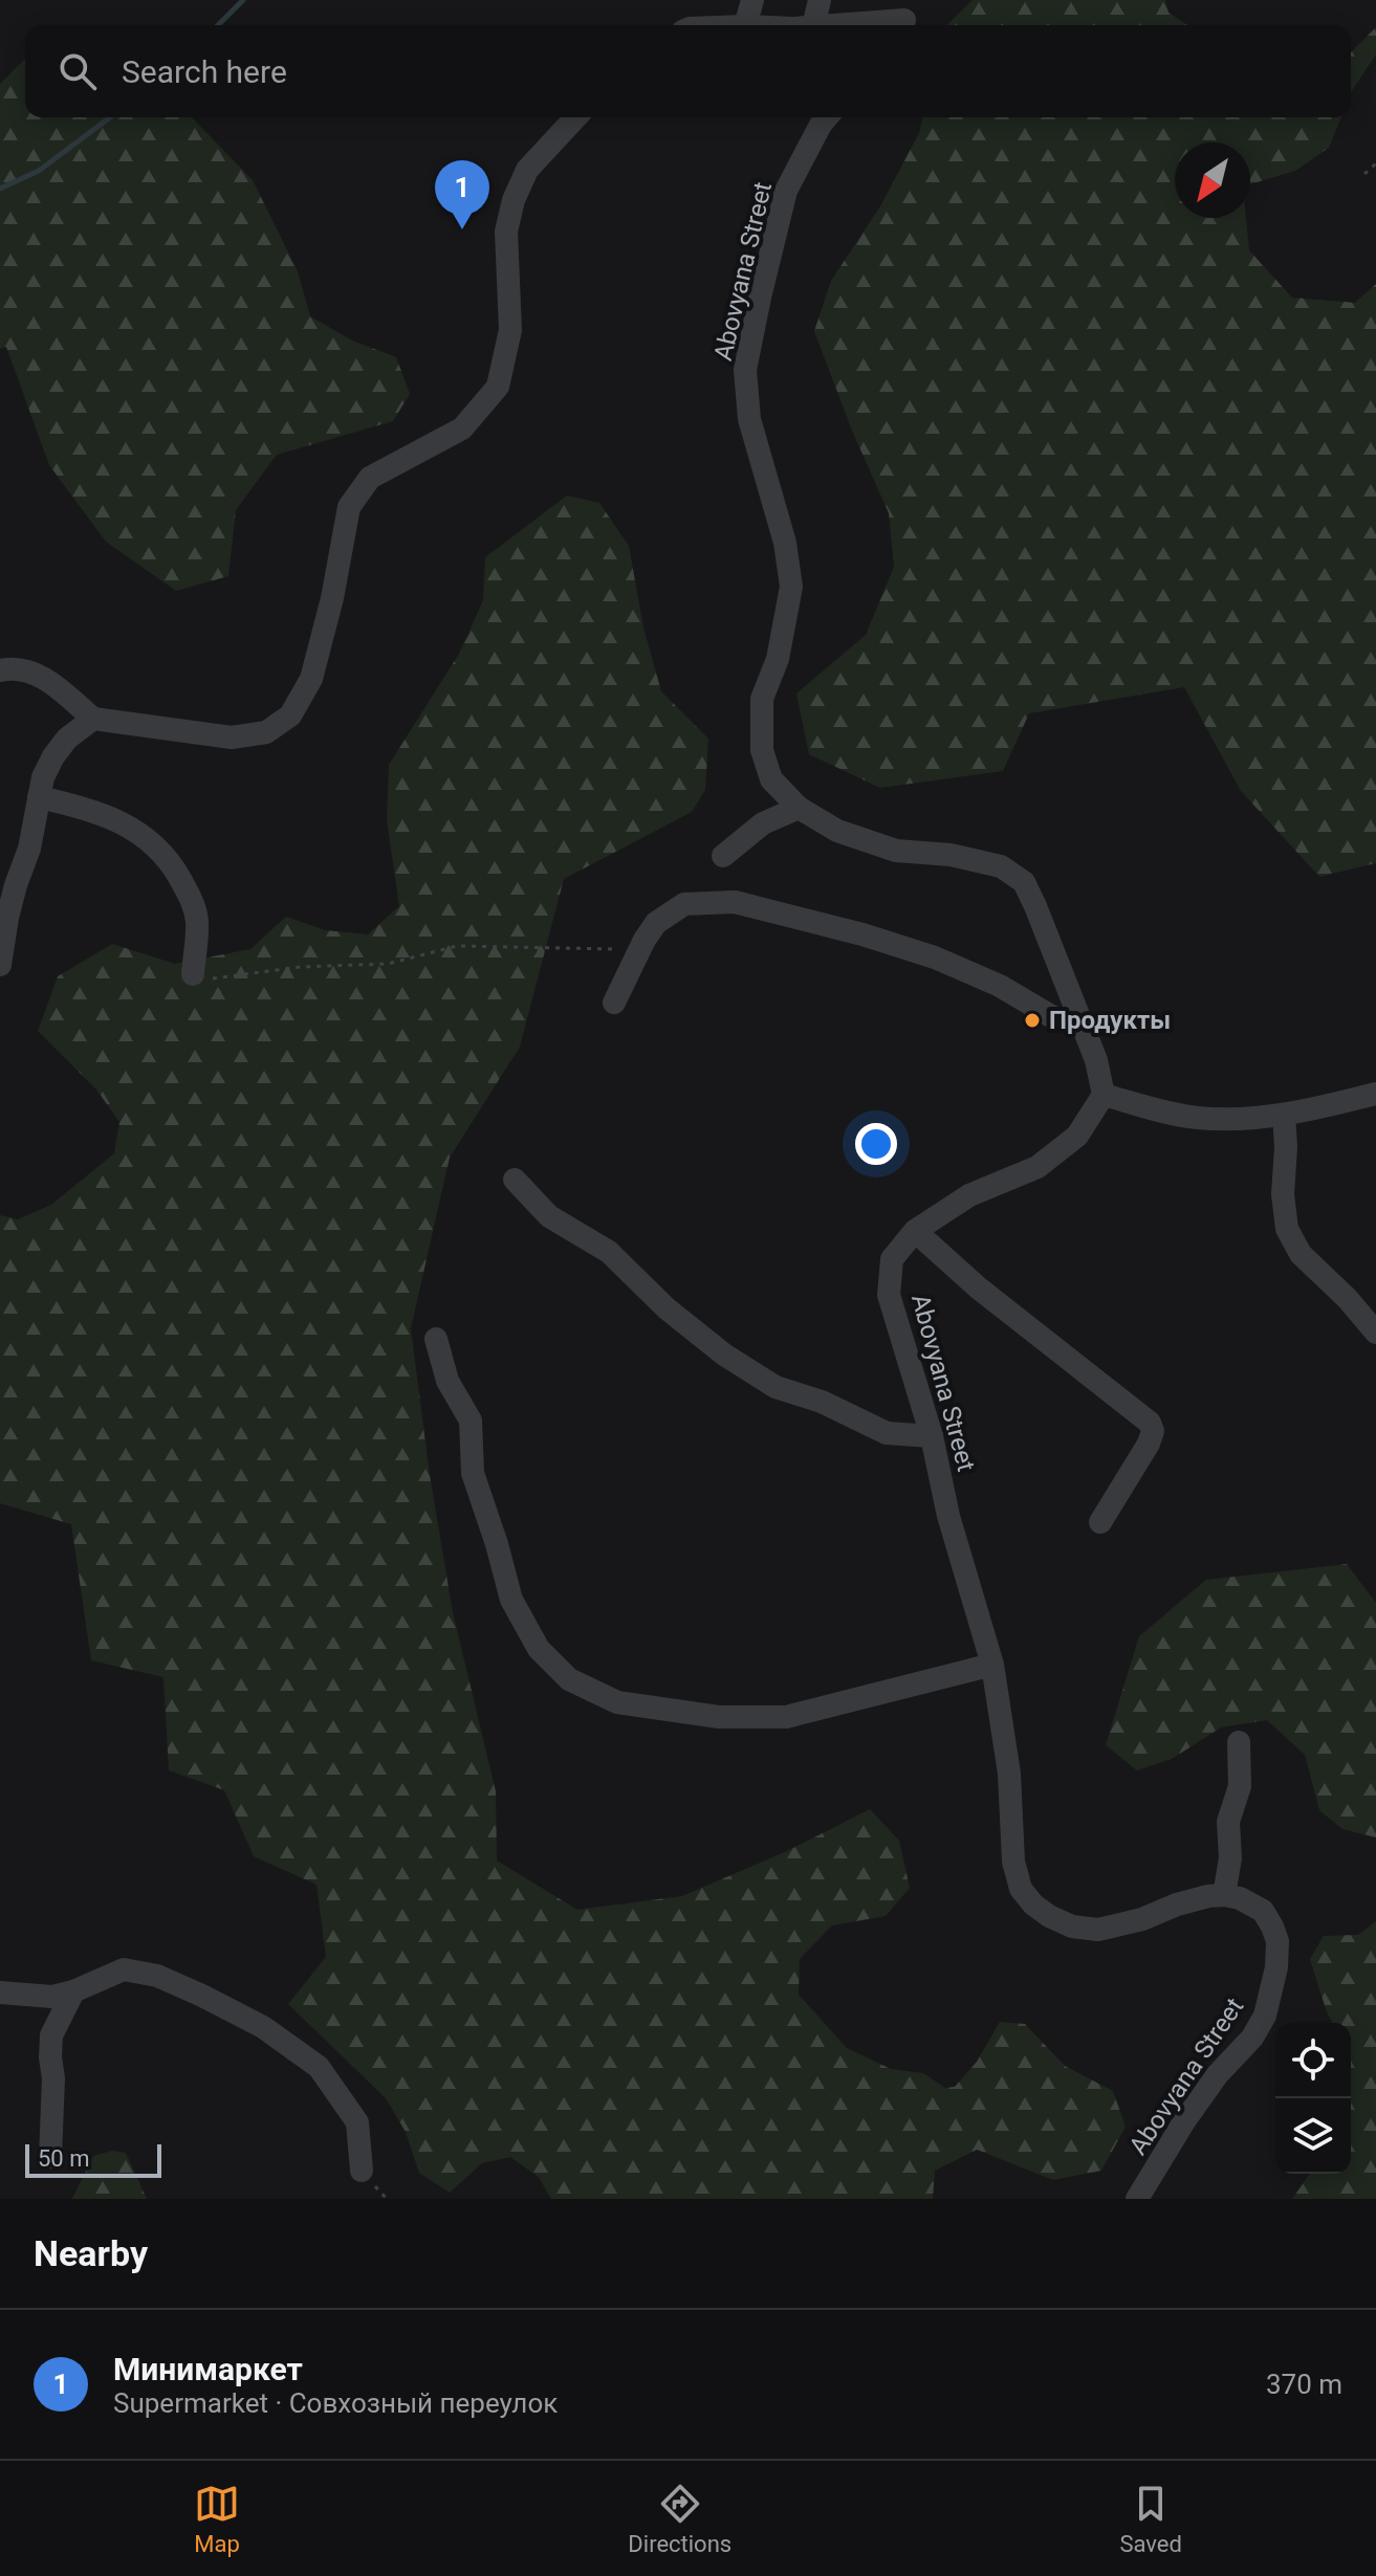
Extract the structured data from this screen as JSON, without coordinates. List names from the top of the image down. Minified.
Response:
{"streets":{"street":["Abovyana Street"]},"places":["Продукты"],"scale_bar":"50 m","north":"bottom left","page":{"search":"Search here","pins":"1","scale":"50 m","heading":"Nearby","list":[{"mark":"1","name":"Минимаркет","note":"Supermarket · Совхозный переулок","value":"370 m"}],"nav":["Map","Directions","Saved"]}}
